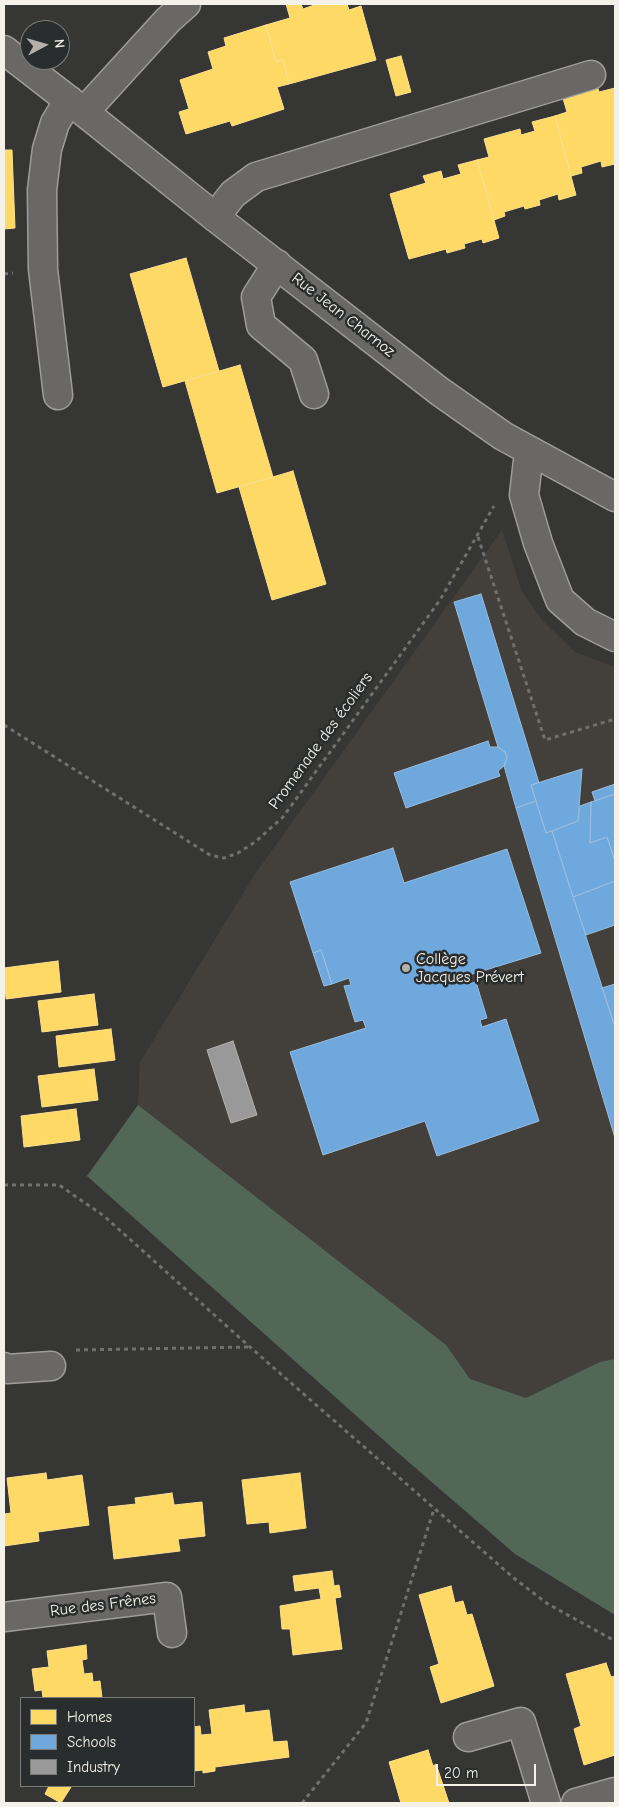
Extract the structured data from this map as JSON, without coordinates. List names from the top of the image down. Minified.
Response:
{"streets":{"street":["Rue Jean Charnoz","Rue des Frênes"],"path":["Promenade des écoliers"]},"places":["Collège Jacques Prévert"],"legend":["Homes","Schools","Industry"],"scale_bar":"20 m","north":"right"}
